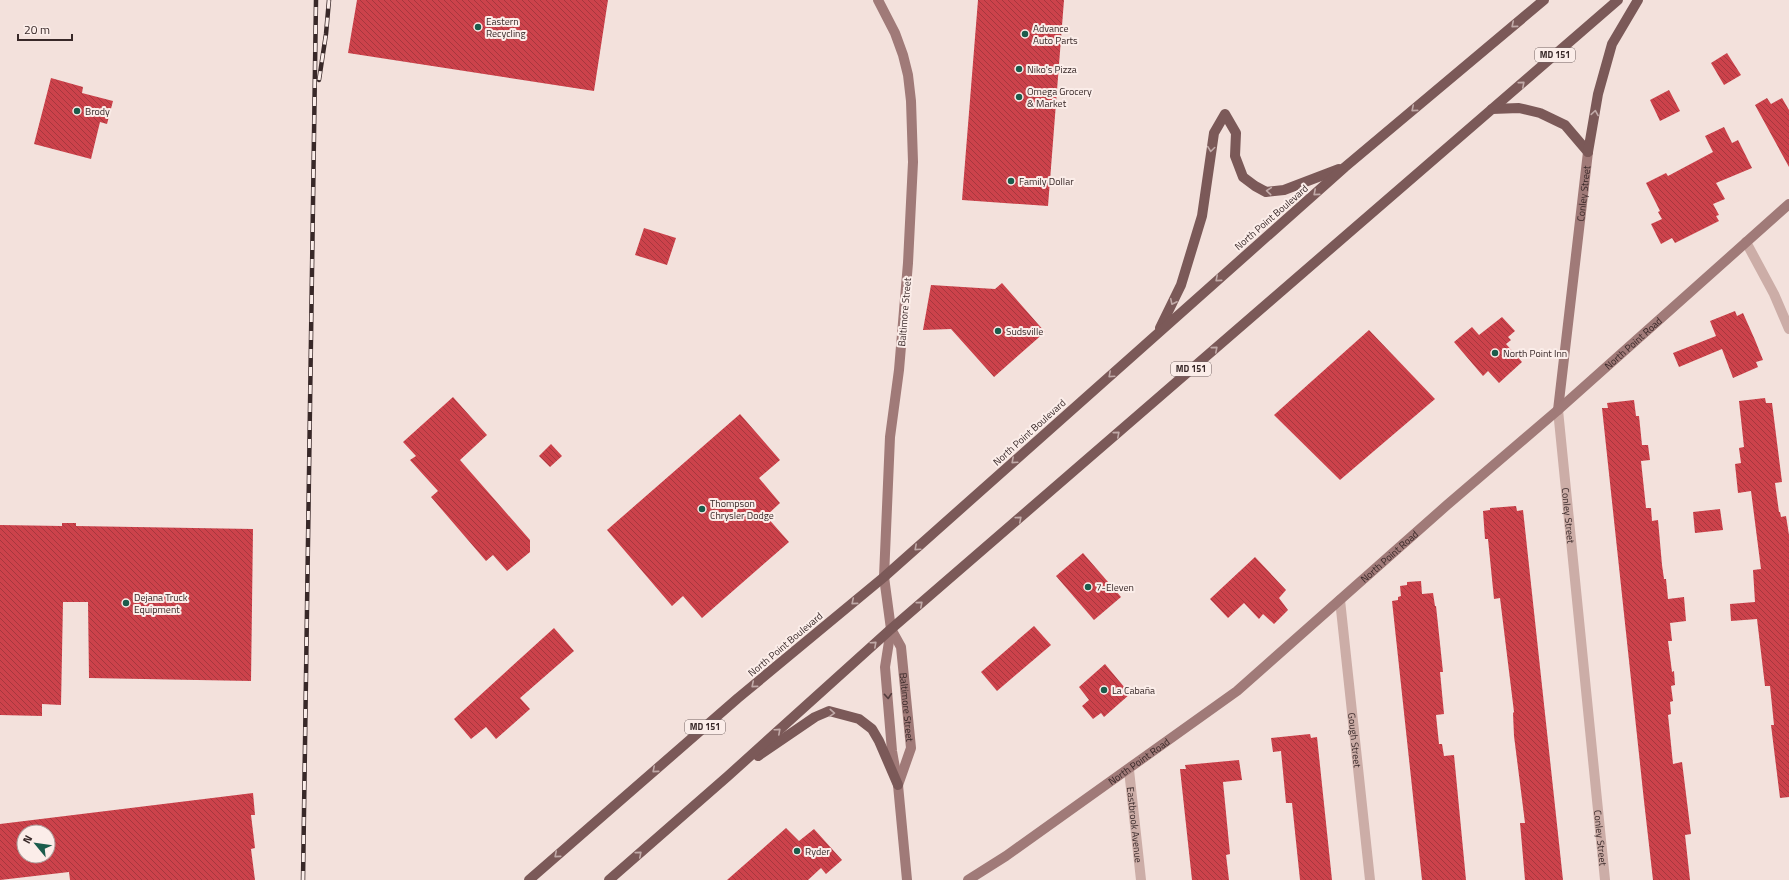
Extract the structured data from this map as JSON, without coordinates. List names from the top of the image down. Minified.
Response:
{"streets":{"main road":["MD 151","North Point Boulevard"],"street":["Conley Street","Baltimore Street","North Point Road","Gough Street","Eastbrook Avenue"]},"crossings":[["MD 151","Baltimore Street"],["Conley Street","North Point Road"],["North Point Boulevard","Baltimore Street"],["North Point Road","Gough Street"],["North Point Road","Eastbrook Avenue"]],"places":["Eastern Recycling","Advance Auto Parts","Niko's Pizza","Omega Grocery & Market","Brody","Family Dollar","Sudsville","North Point Inn","Thompson Chrysler Dodge","7-Eleven","Dejana Truck Equipment","La Cabaña","Ryder"],"scale_bar":"20 m","north":"top left"}
